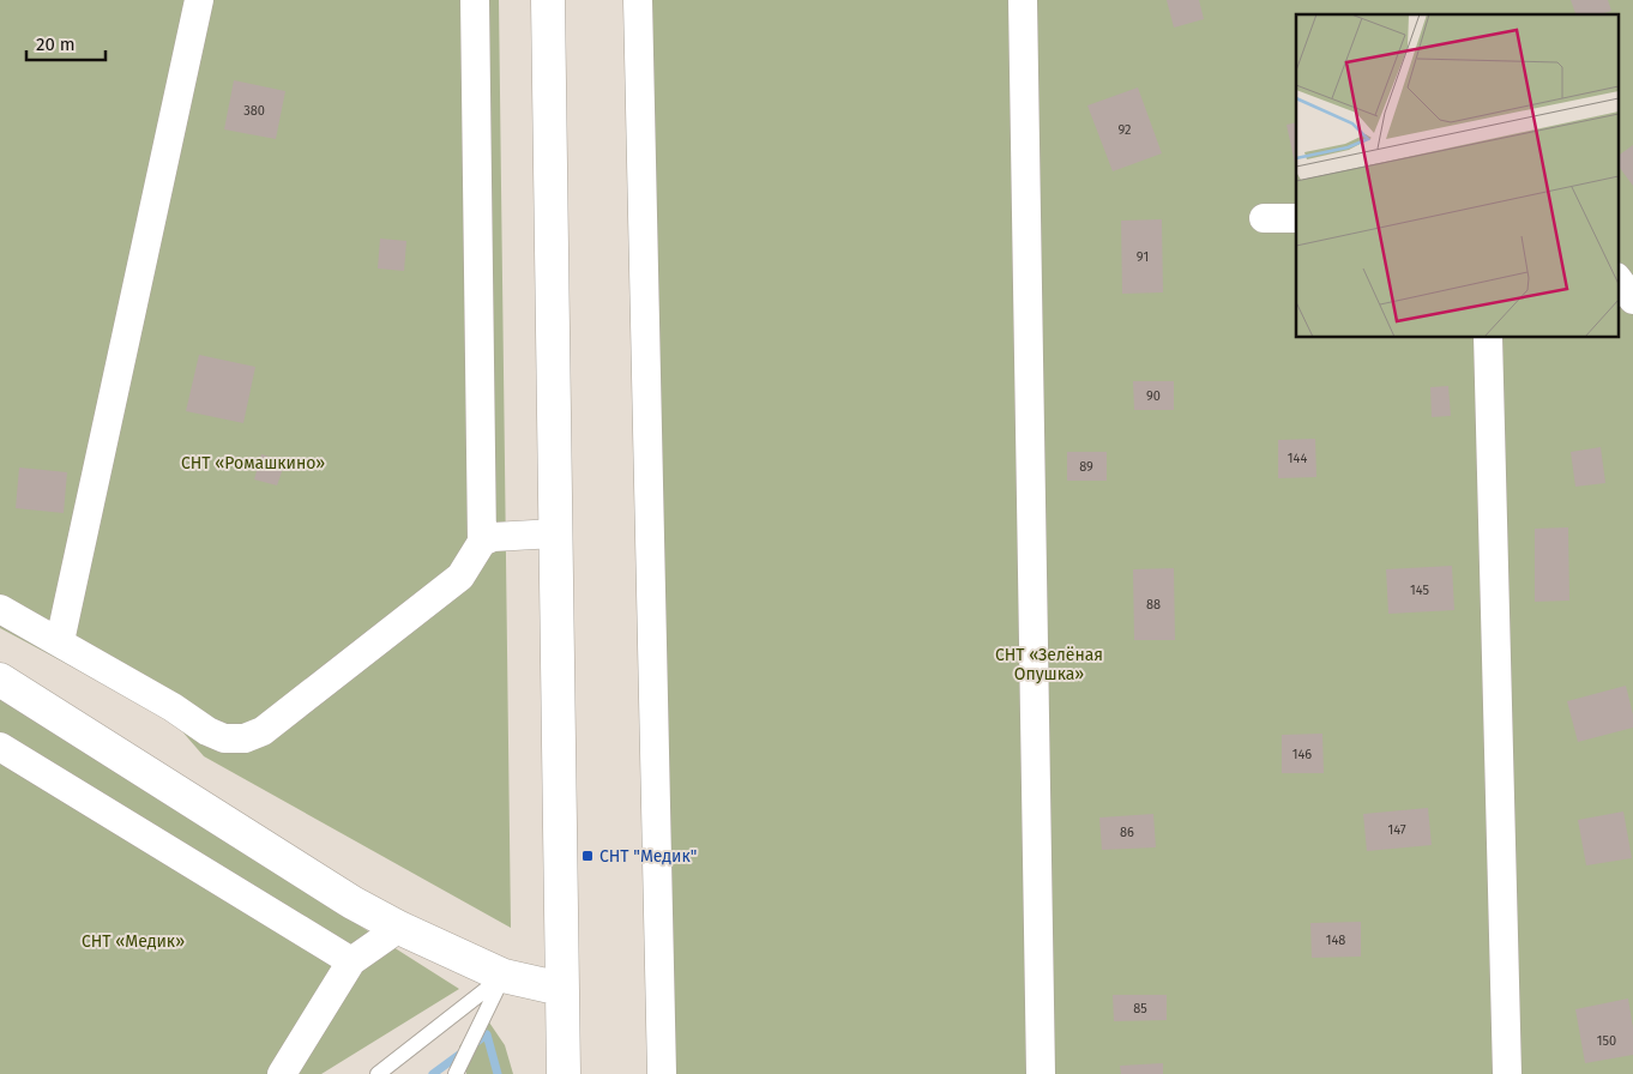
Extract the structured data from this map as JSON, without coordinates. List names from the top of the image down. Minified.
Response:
{"parks":["СНТ «Ромашкино»","СНТ «Зелёная Опушка»","СНТ «Медик»"],"places":{"transit":["СНТ \"Медик\""]},"house_numbers":["380","92","91","90","144","89","145","88","146","147","86","148","85","150"],"scale_bar":"20 m"}
